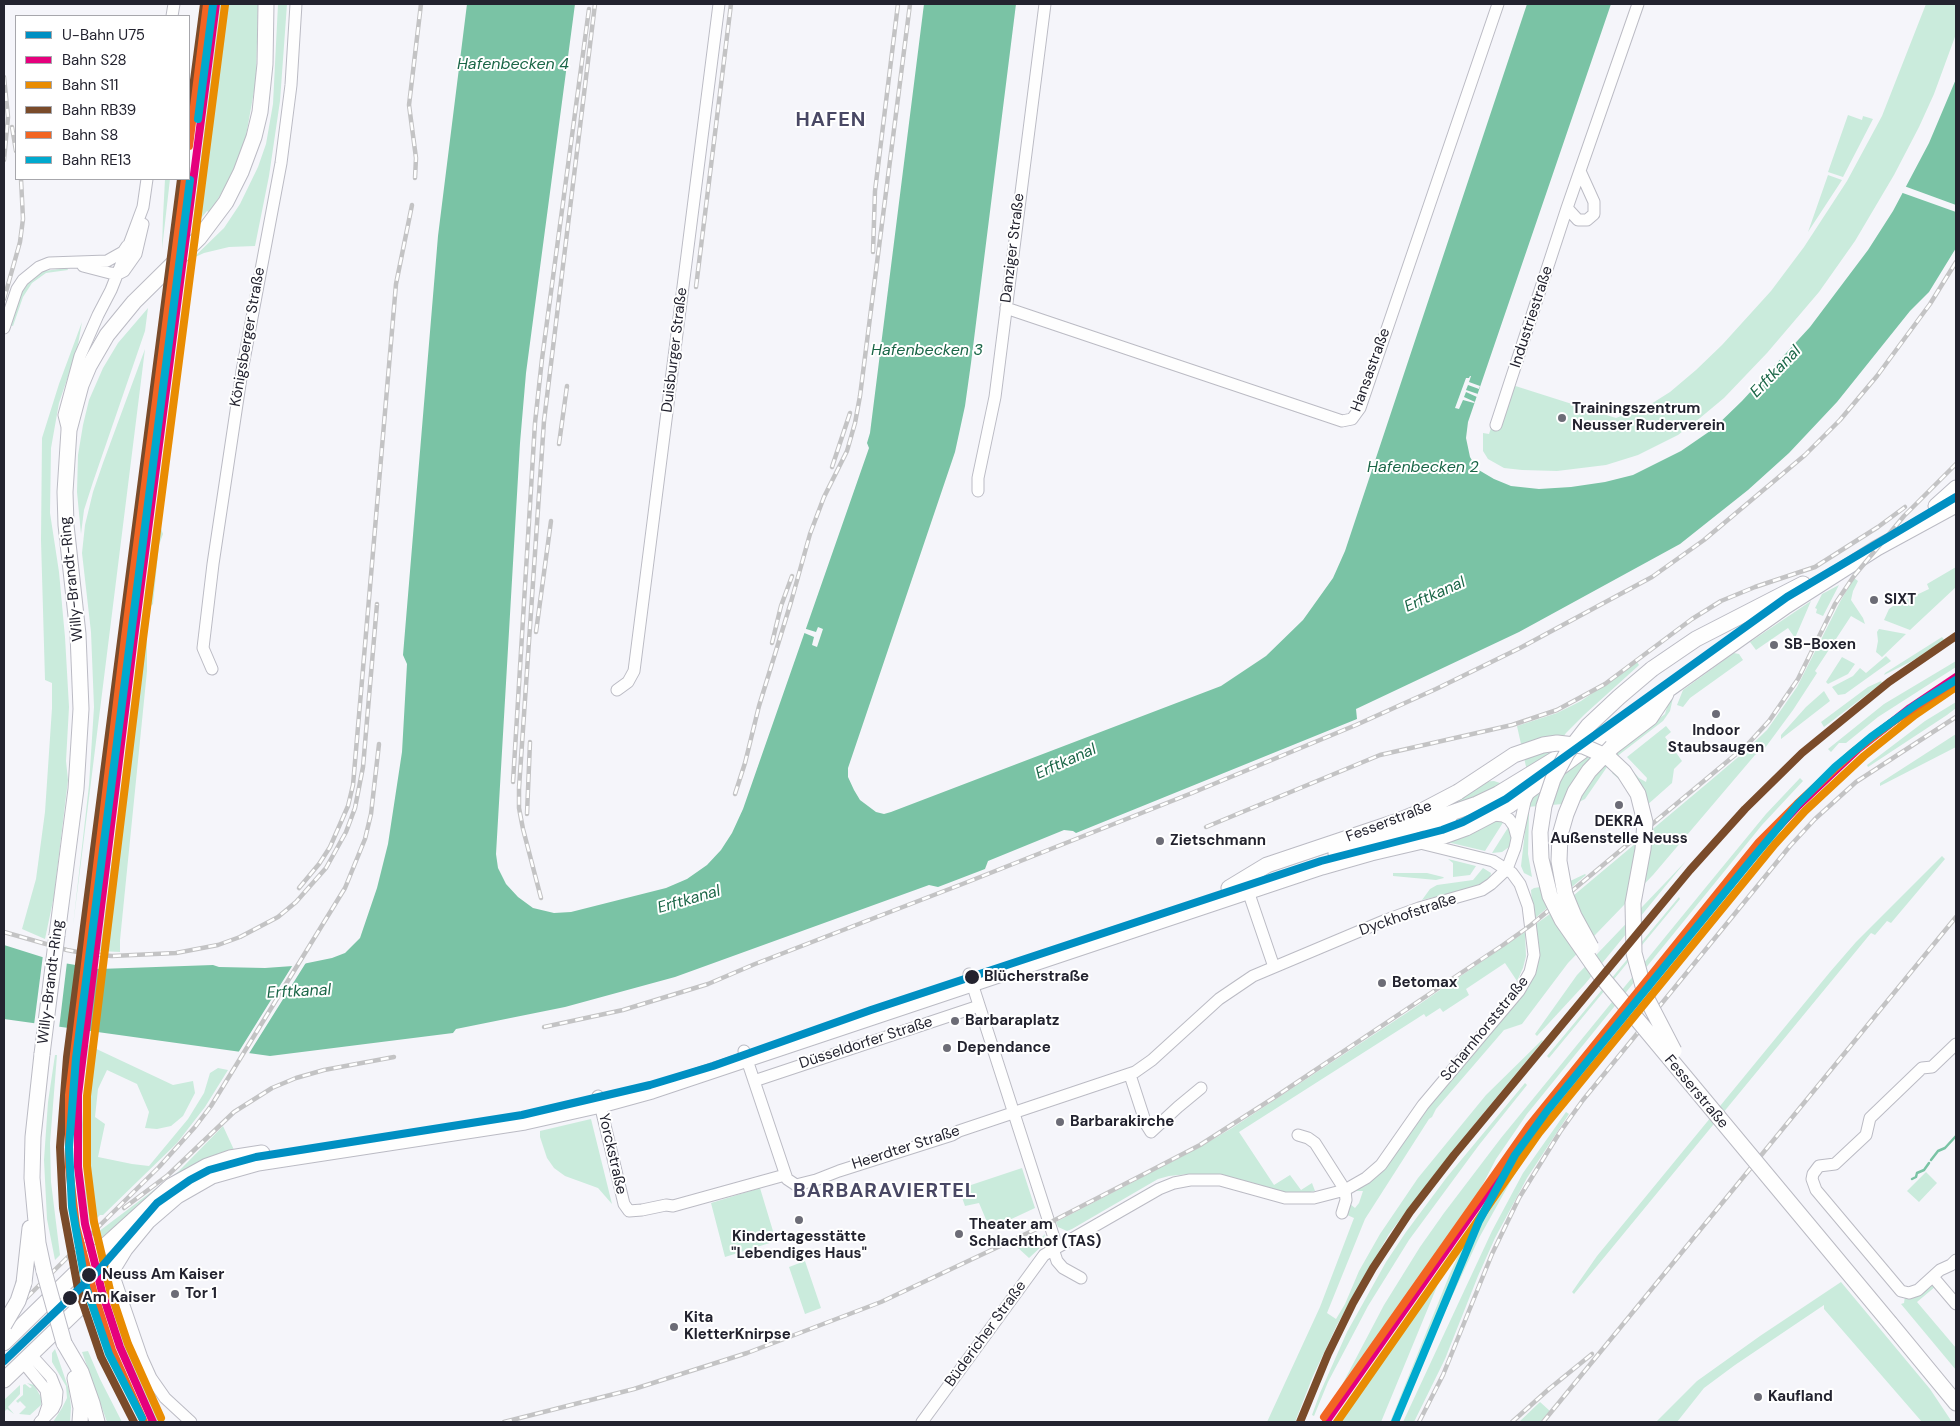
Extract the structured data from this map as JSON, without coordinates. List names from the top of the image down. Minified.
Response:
{"streets":{"main road":["Willy-Brandt-Ring","Fesserstraße","Düsseldorfer Straße"],"street":["Danziger Straße","Industriestraße","Königsberger Straße","Duisburger Straße","Hansastraße","Dyckhofstraße","Scharnhorststraße","Heerdter Straße","Yorckstraße","Büdericher Straße"]},"crossings":[["Danziger Straße","Hansastraße"],["Willy-Brandt-Ring","Düsseldorfer Straße"],["Fesserstraße","Düsseldorfer Straße"],["Dyckhofstraße","Scharnhorststraße"],["Dyckhofstraße","Heerdter Straße"],["Scharnhorststraße","Düsseldorfer Straße"],["Scharnhorststraße","Büdericher Straße"],["Düsseldorfer Straße","Yorckstraße"],["Heerdter Straße","Yorckstraße"]],"districts":["HAFEN","BARBARAVIERTEL"],"water":["Hafenbecken 4","Hafenbecken 3","Erftkanal","Hafenbecken 2"],"places":["Trainingszentrum Neusser Ruderverein","SIXT","SB-Boxen","Indoor Staubsaugen","DEKRA Außenstelle Neuss","Zietschmann","Blücherstraße","Betomax","Barbaraplatz","Dependance","Barbarakirche","Kindertagesstätte \"Lebendiges Haus\"","Theater am Schlachthof (TAS)","Neuss Am Kaiser","Tor 1","Am Kaiser","Kita KletterKnirpse","Kaufland"],"lines":["rail line S28","rail line RB39","rail line S8","rail line S11","rail line RE13","metro line U75"],"legend":["U-Bahn U75","Bahn S28","Bahn S11","Bahn RB39","Bahn S8","Bahn RE13"]}
